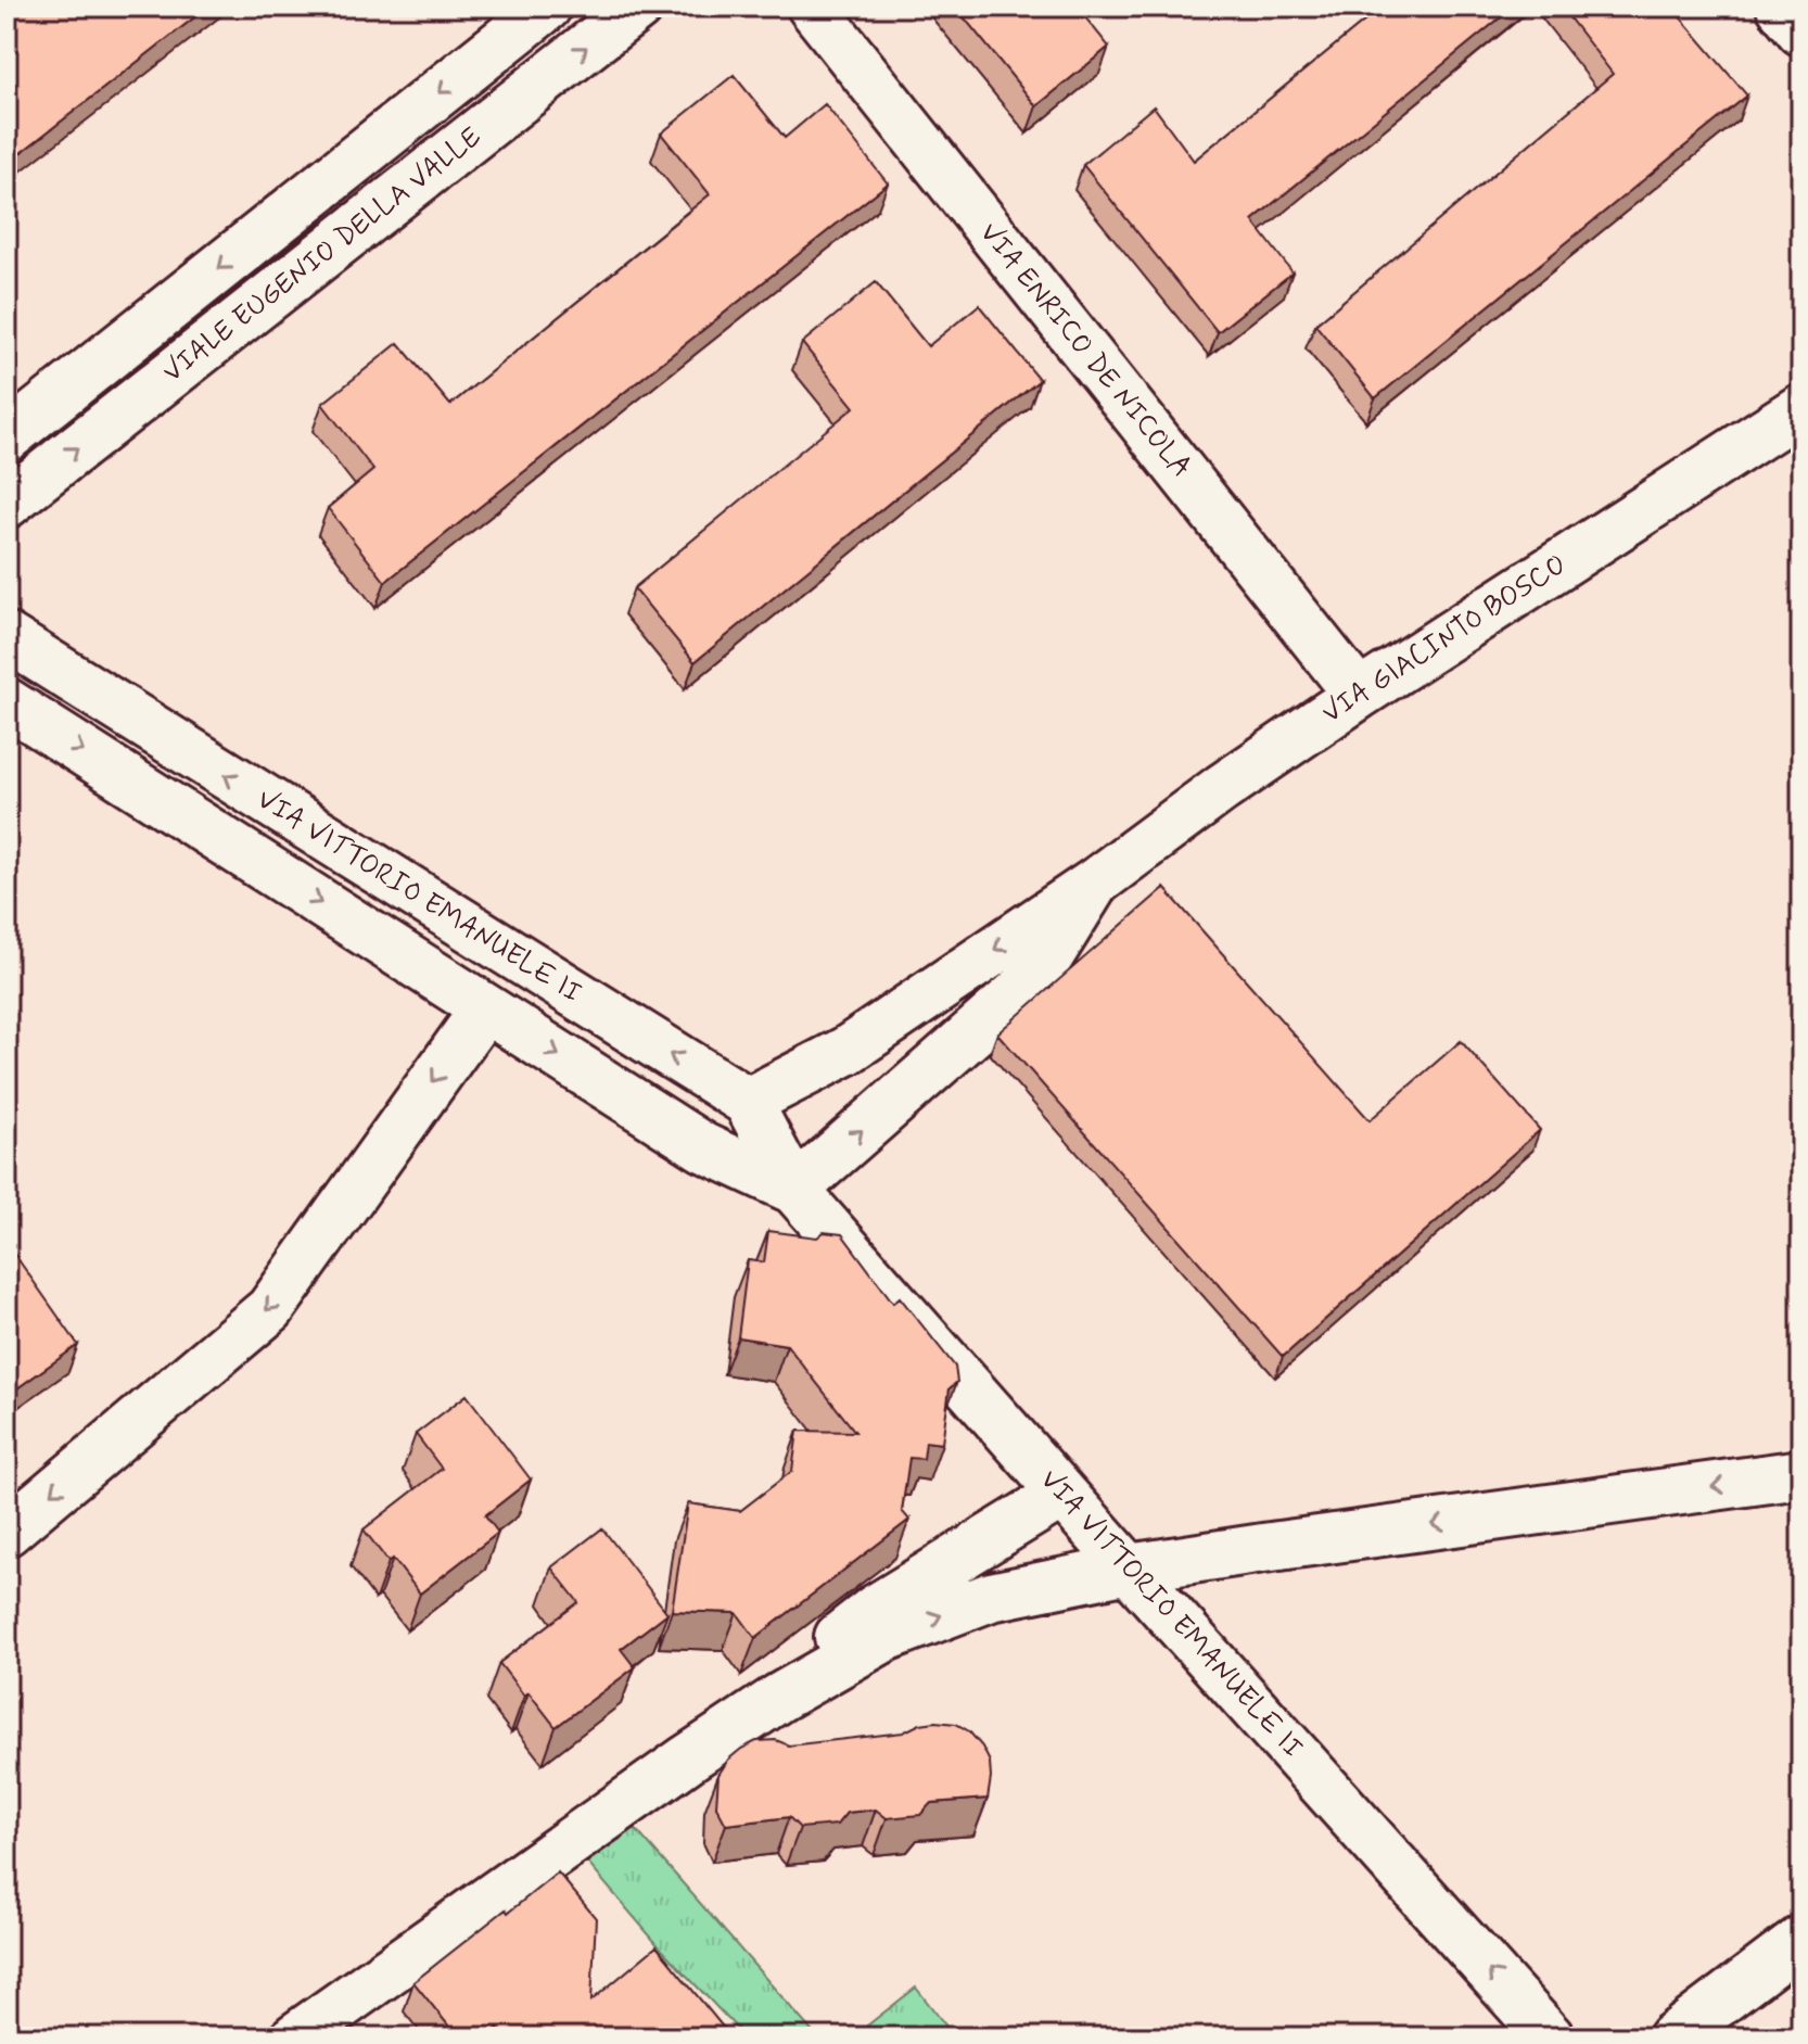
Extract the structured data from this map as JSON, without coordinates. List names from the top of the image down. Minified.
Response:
{"streets":{"street":["VIALE EUGENIO DELLA VALLE","VIA ENRICO DE NICOLA","VIA GIACINTO BOSCO","VIA VITTORIO EMANUELE II"]},"crossings":[["VIA ENRICO DE NICOLA","VIA GIACINTO BOSCO"],["VIA GIACINTO BOSCO","VIA VITTORIO EMANUELE II"]]}
